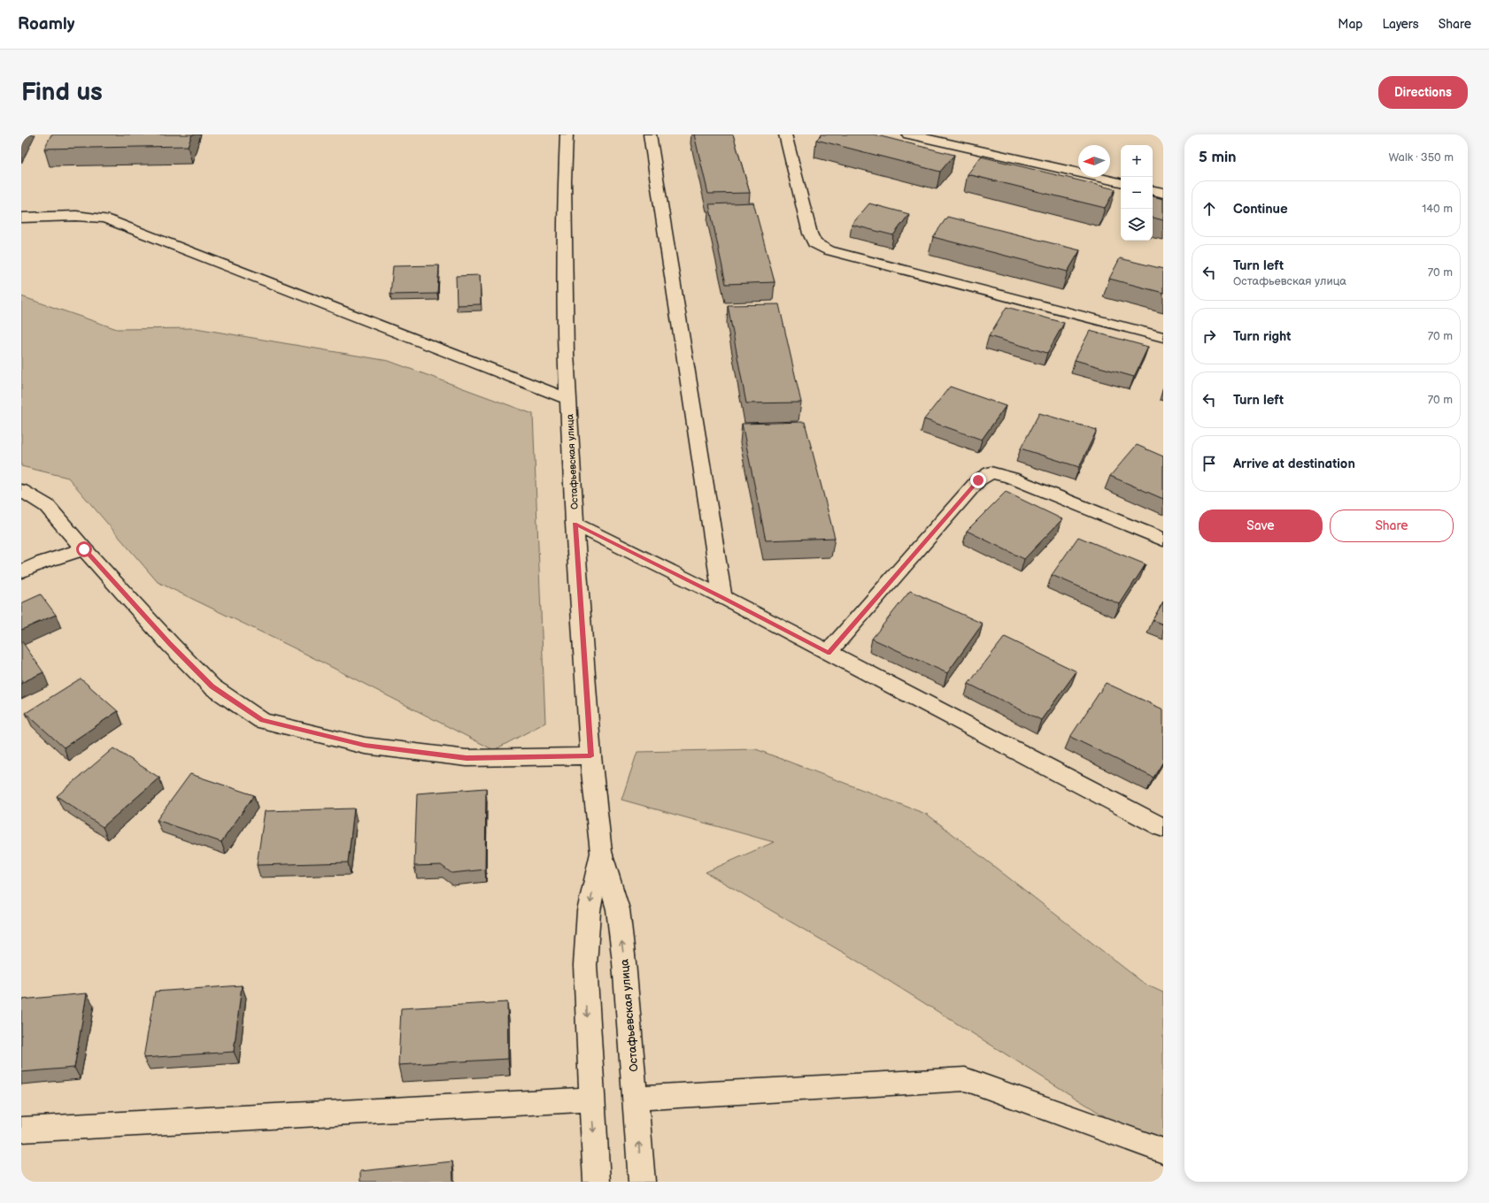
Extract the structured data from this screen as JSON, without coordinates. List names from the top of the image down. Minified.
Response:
{"streets":{"street":["Остафьевская улица"]},"north":"left","page":{"header":"Roamly","nav":["Map","Layers","Share"],"buttons":["Directions",["Save","Share"]],"title":"Find us","heading":["5 min","Walk · 350 m"],"map_buttons":["+","−"],"list":[["Continue","140 m"],["Turn left","Остафьевская улица","70 m"],["Turn right","70 m"],["Turn left","70 m"],"Arrive at destination"]}}
